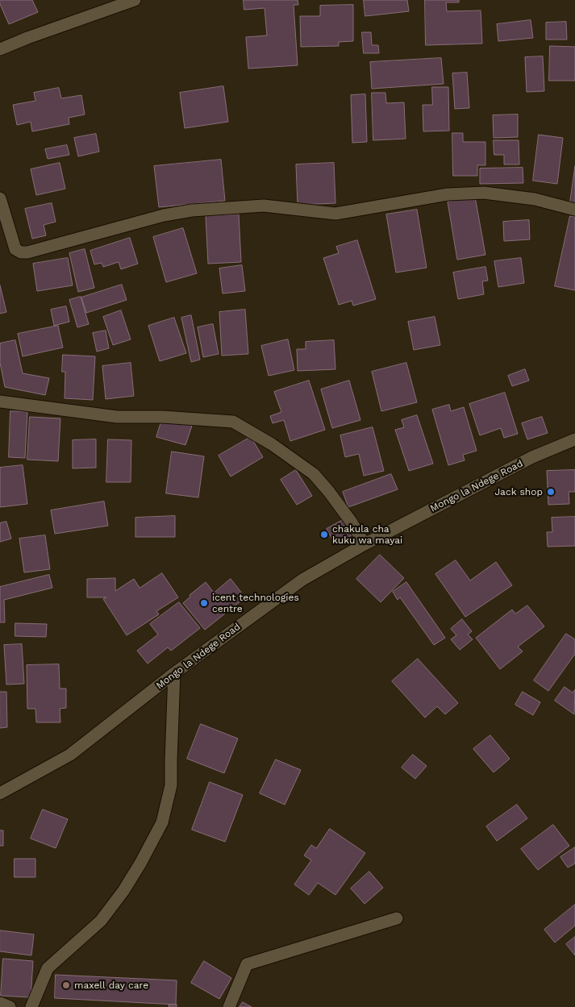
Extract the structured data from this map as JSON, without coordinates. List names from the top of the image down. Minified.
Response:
{"streets":{"street":["Mongo la Ndege Road"]},"places":["Jack shop","chakula cha kuku wa mayai","icent technologies centre","maxell day care"]}
